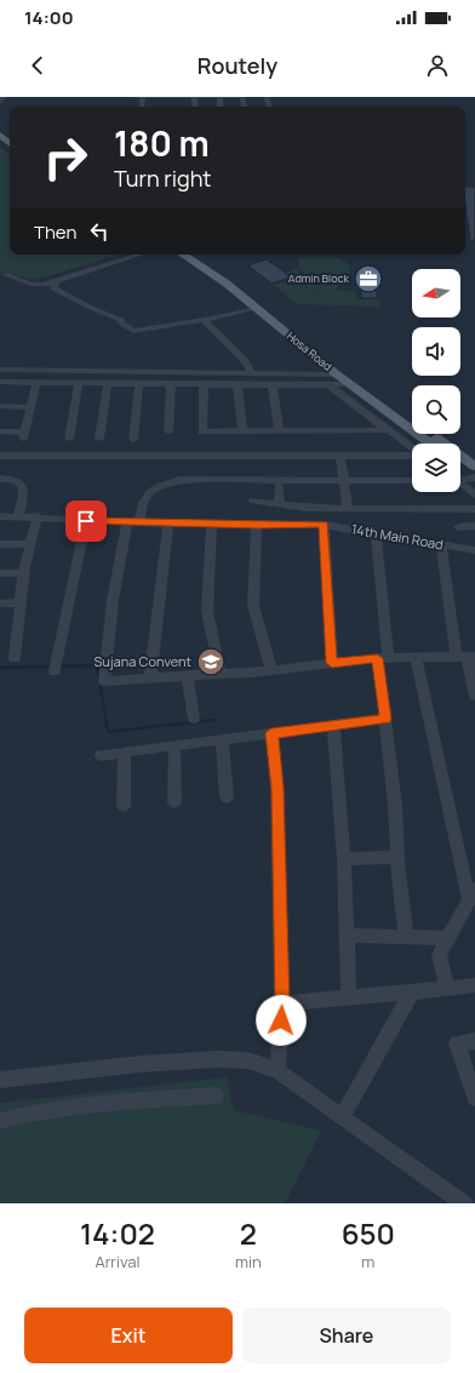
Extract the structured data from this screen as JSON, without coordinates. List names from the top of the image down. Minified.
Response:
{"streets":{"main road":["Hosa Road"],"street":["14th Main Road"]},"places":{"office":["Admin Block"],"school or university":["Sujana Convent"]},"north":"left","page":{"status":"14:00","header":"Routely","turn":["180 m","Turn right"],"then":"Then","eta":["14:02","Arrival","2","min","650","m"],"buttons":["Exit","Share"]}}
